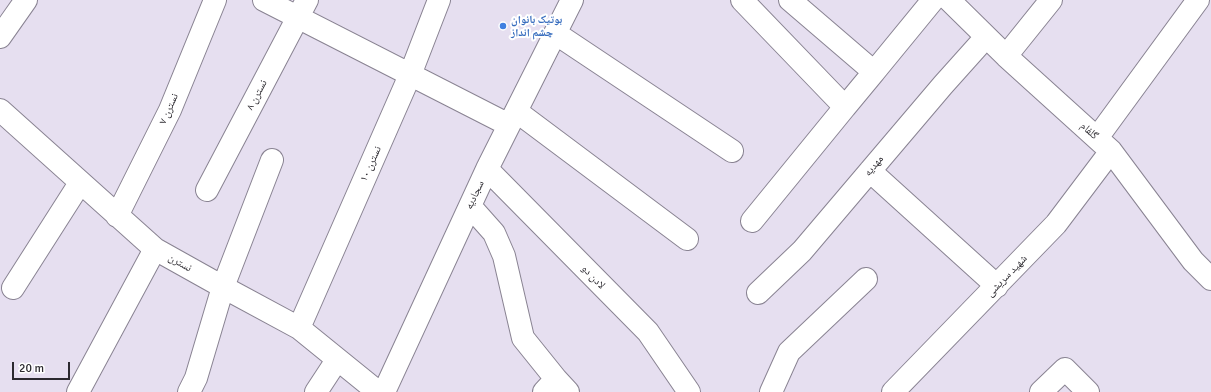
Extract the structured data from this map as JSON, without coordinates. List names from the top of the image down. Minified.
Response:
{"streets":{"street":["نسترن ۸","نسترن ۷","گلفام","نسترن ۱۰","مهدیه","سجادیه","نسترن","شهید سریشی","لادن دو"]},"crossings":[["نسترن ۷","نسترن"],["گلفام","مهدیه"],["گلفام","شهید سریشی"],["نسترن ۱۰","نسترن"],["سجادیه","لادن دو"]],"places":["بوتیک بانوان چشم انداز"],"scale_bar":"20 m"}
